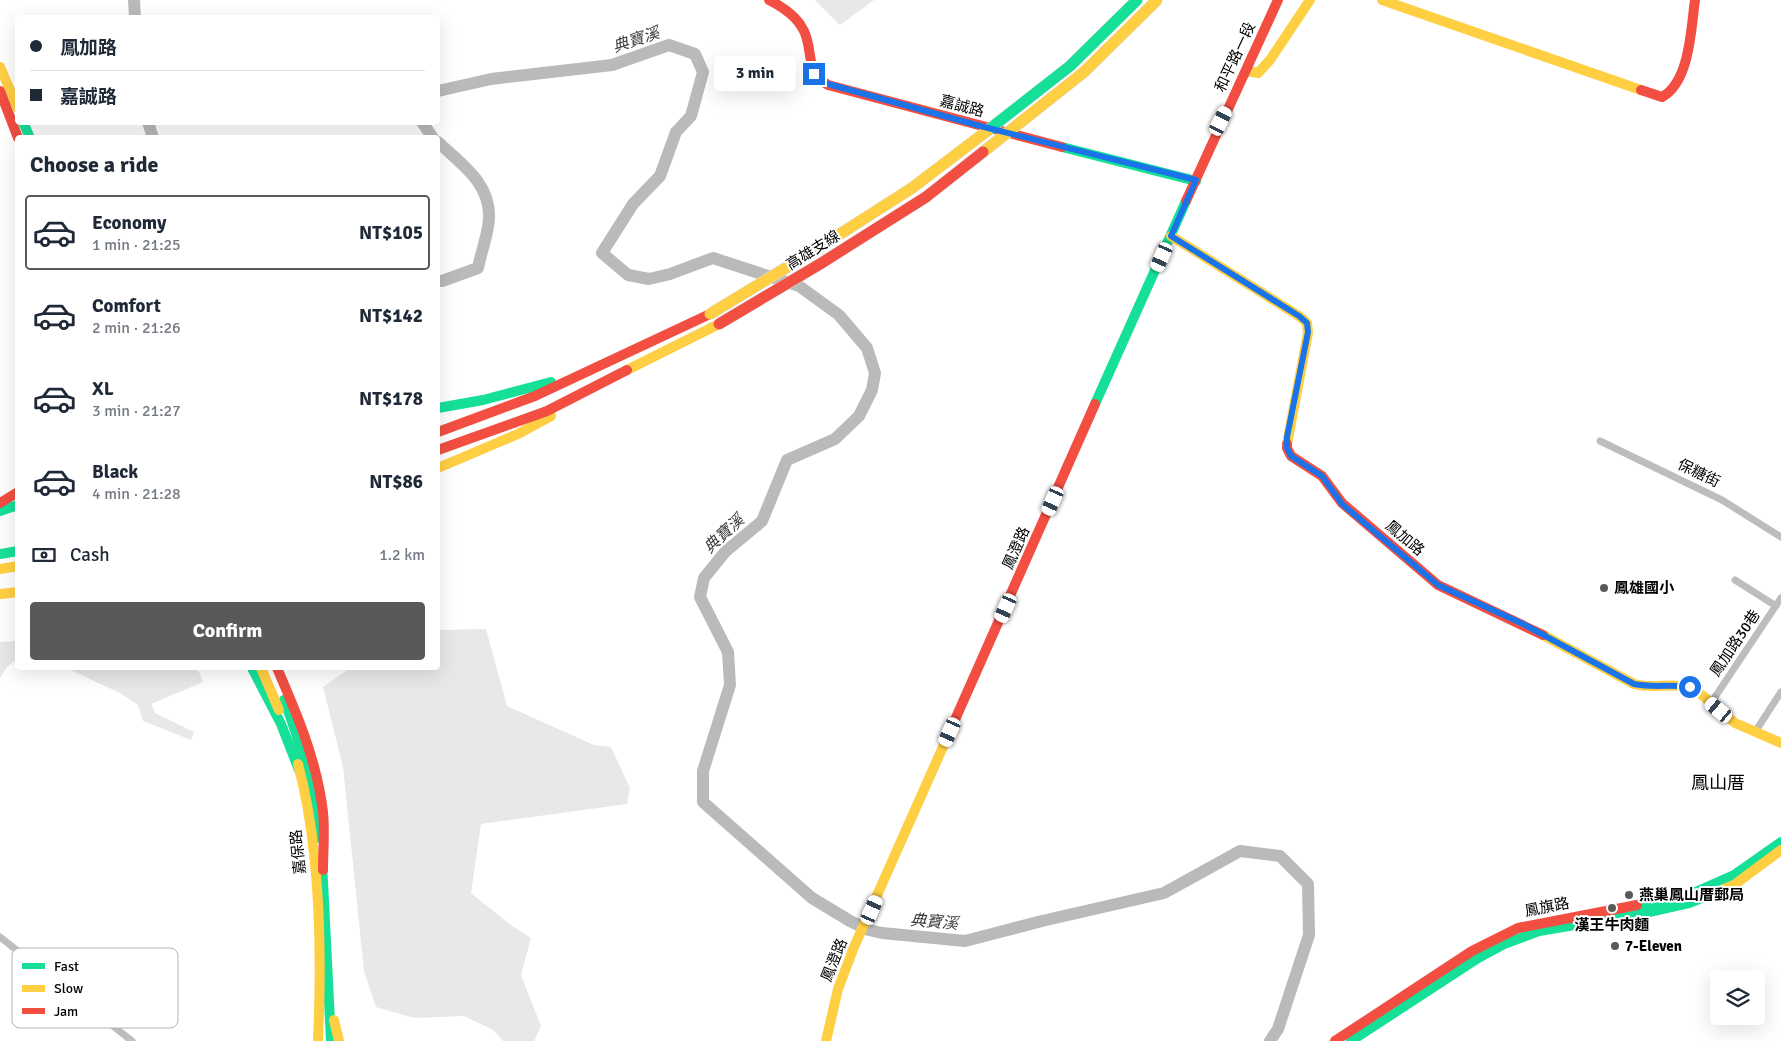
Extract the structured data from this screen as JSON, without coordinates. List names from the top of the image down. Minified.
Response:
{"streets":{"main road":["和平路一段","嘉誠路","高雄支線","鳳加路","鳳澄路","嘉保路","鳳旗路"],"street":["保糖街","鳳加路30巷"]},"crossings":[["和平路一段","嘉誠路"],["和平路一段","鳳澄路"],["嘉誠路","鳳澄路"],["鳳加路","鳳澄路"],["鳳加路","鳳加路30巷"]],"districts":["鳳山厝"],"water":["典寶溪"],"places":["鳳雄國小","燕巢鳳山厝郵局","漢王牛肉麵","7-Eleven"],"legend":["Fast","Slow","Jam"],"page":{"banner":["鳳加路","嘉誠路"],"bubble":"3 min","heading":"Choose a ride","list":[{"name":"Economy","note":"1 min · 21:25","value":"NT$105"},{"name":"Comfort","note":"2 min · 21:26","value":"NT$142"},{"name":"XL","note":"3 min · 21:27","value":"NT$178"},{"name":"Black","note":"4 min · 21:28","value":"NT$86"}],"pay":["Cash","1.2 km"],"buttons":"Confirm"}}
